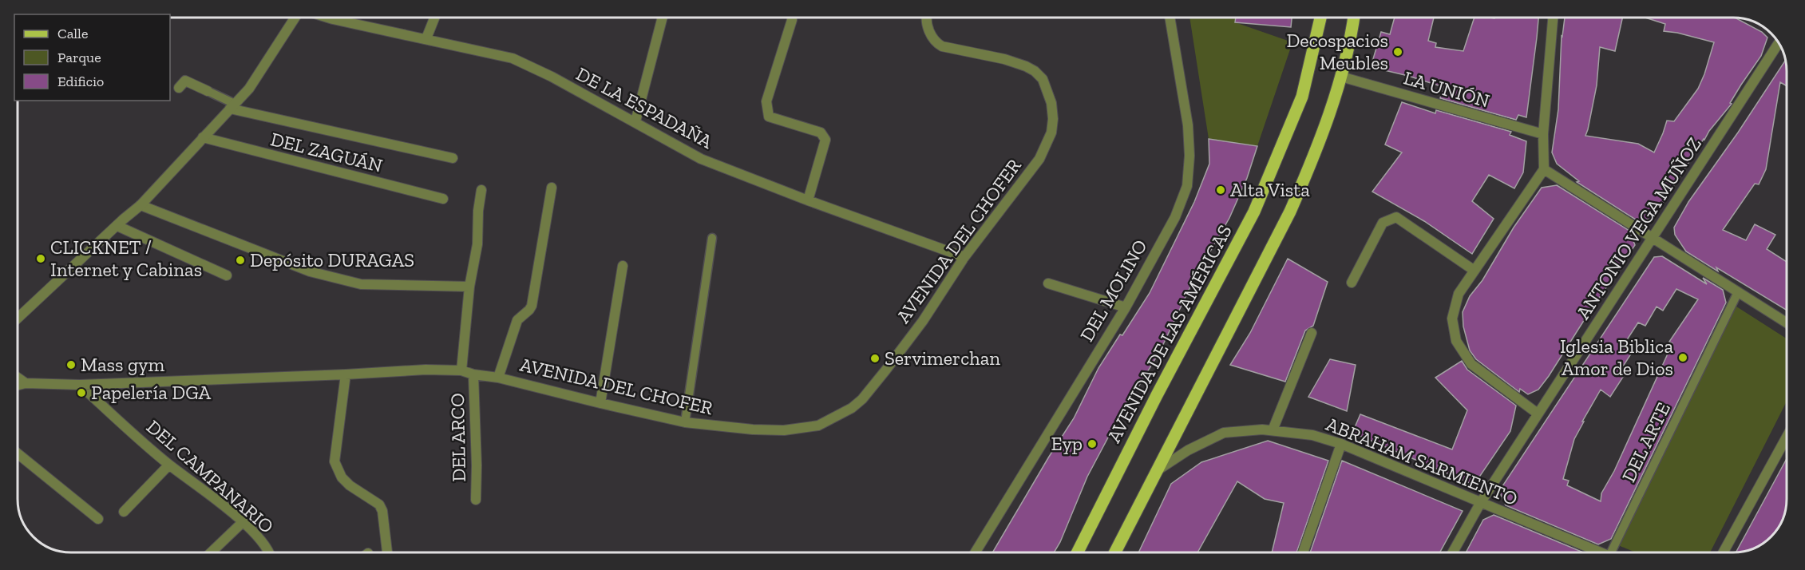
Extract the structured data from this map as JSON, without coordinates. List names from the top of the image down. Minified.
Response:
{"streets":{"main road":["AVENIDA DE LAS AMÉRICAS"],"street":["LA UNIÓN","DE LA ESPADAÑA","DEL ZAGUÁN","ANTONIO VEGA MUÑOZ","AVENIDA DEL CHOFER","DEL MOLINO","DEL ARCO","ABRAHAM SARMIENTO","DEL CAMPANARIO"],"lane":["DEL ARTE"]},"crossings":[["DE LA ESPADAÑA","AVENIDA DEL CHOFER"],["ANTONIO VEGA MUÑOZ","ABRAHAM SARMIENTO"],["AVENIDA DEL CHOFER","DEL ARCO"],["AVENIDA DEL CHOFER","DEL CAMPANARIO"]],"places":["Decospacios Meubles","Alta Vista","CLICKNET / Internet y Cabinas","Depósito DURAGAS","Iglesia Biblica Amor de Dios","Servimerchan","Mass gym","Papelería DGA","Eyp"],"legend":["Calle","Parque","Edificio"]}
